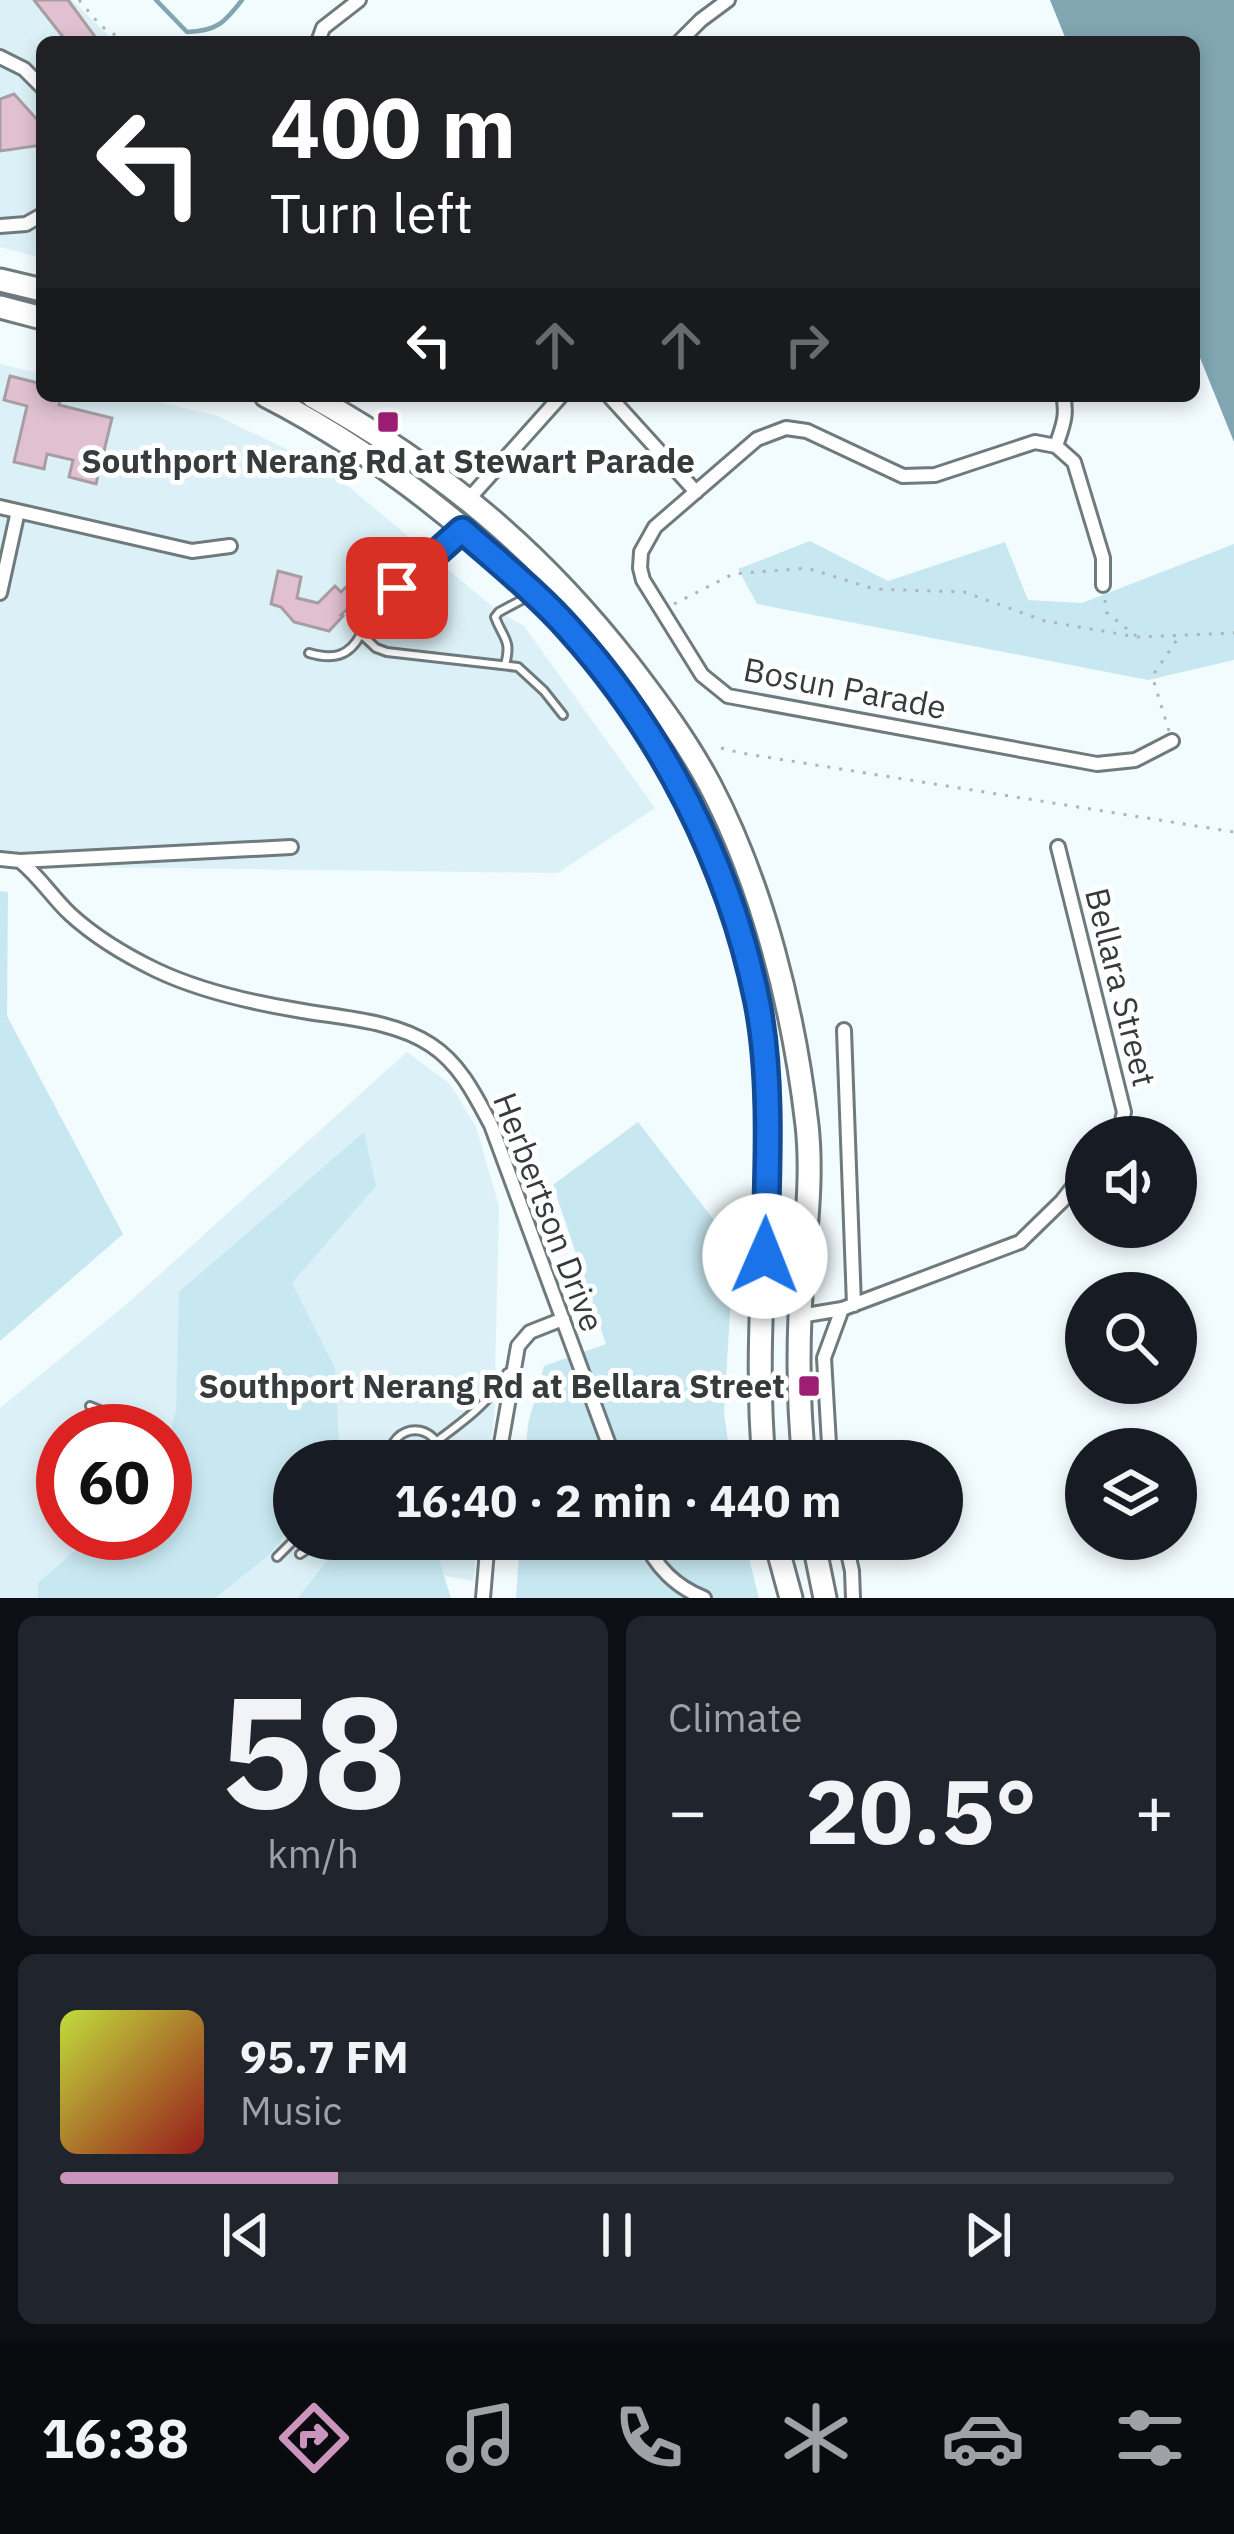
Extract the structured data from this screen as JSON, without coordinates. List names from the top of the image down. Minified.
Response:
{"streets":{"street":["Bosun Parade","Bellara Street","Herbertson Drive"]},"places":{"transit":["Southport Nerang Rd at Stewart Parade","Southport Nerang Rd at Bellara Street"]},"page":{"turn":["400 m","Turn left"],"limit":"60","trip":"16:40 · 2 min · 440 m","tile":[["58","km/h"],"Climate"],"heat":["−","20.5°","+"],"song":["95.7 FM","Music"],"tabs":"16:38"}}
